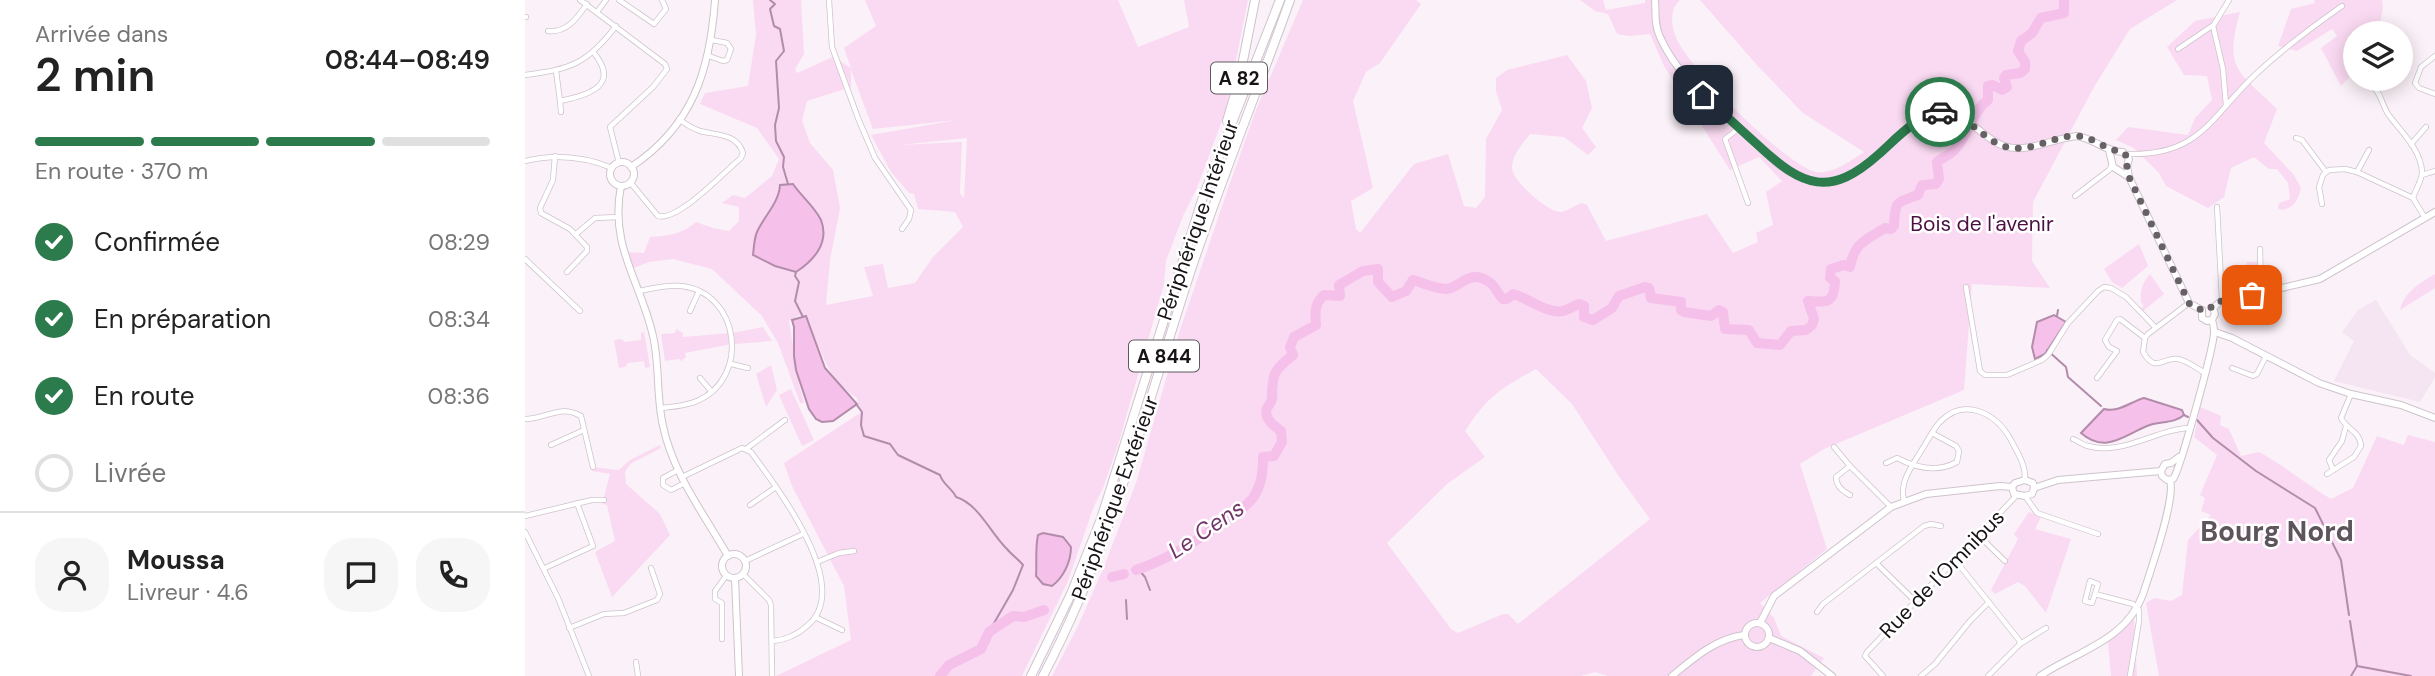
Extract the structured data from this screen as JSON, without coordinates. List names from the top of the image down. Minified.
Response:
{"streets":{"highway":["A 82","Périphérique Intérieur","A 844","Périphérique Extérieur"],"street":["Rue de l'Omnibus"]},"crossings":[["A 82","Périphérique Intérieur"]],"districts":["Bourg Nord"],"water":["Le Cens"],"parks":["Bois de l'avenir"],"page":{"heading":["2 min","Arrivée dans","08:44–08:49"],"panel":["Moussa","Livreur · 4.6"],"bar":"En route · 370 m","list":[["Confirmée","08:29"],["En préparation","08:34"],["En route","08:36"],"Livrée"]}}
